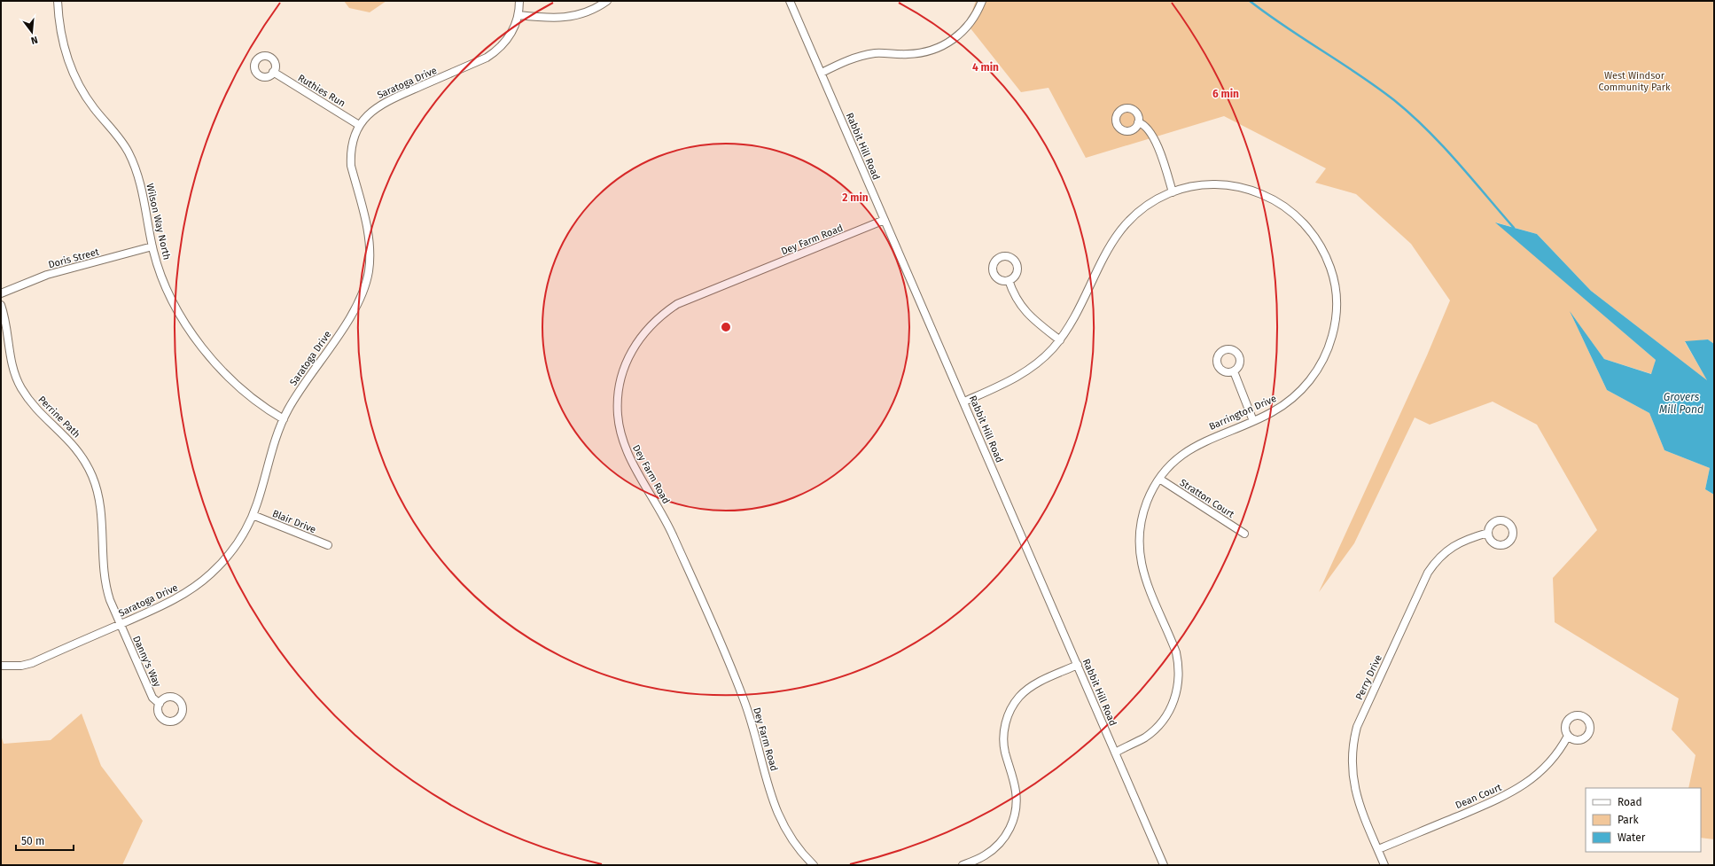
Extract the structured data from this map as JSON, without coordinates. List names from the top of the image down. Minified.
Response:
{"streets":{"street":["Saratoga Drive","Ruthies Run","Rabbit Hill Road","Wilson Way North","Dey Farm Road","Doris Street","Barrington Drive","Perrine Path","Stratton Court","Blair Drive","Danny's Way","Perry Drive","Dean Court"]},"crossings":[["Saratoga Drive","Ruthies Run"],["Saratoga Drive","Wilson Way North"],["Saratoga Drive","Perrine Path"],["Saratoga Drive","Blair Drive"],["Saratoga Drive","Danny's Way"],["Rabbit Hill Road","Dey Farm Road"],["Rabbit Hill Road","Barrington Drive"],["Wilson Way North","Doris Street"],["Barrington Drive","Stratton Court"],["Perrine Path","Danny's Way"],["Perry Drive","Dean Court"]],"water":["Grovers Mill Pond"],"parks":["West Windsor Community Park"],"legend":["Road","Park","Water"],"scale_bar":"50 m","north":"bottom","rings":["4 min","6 min","2 min"]}
